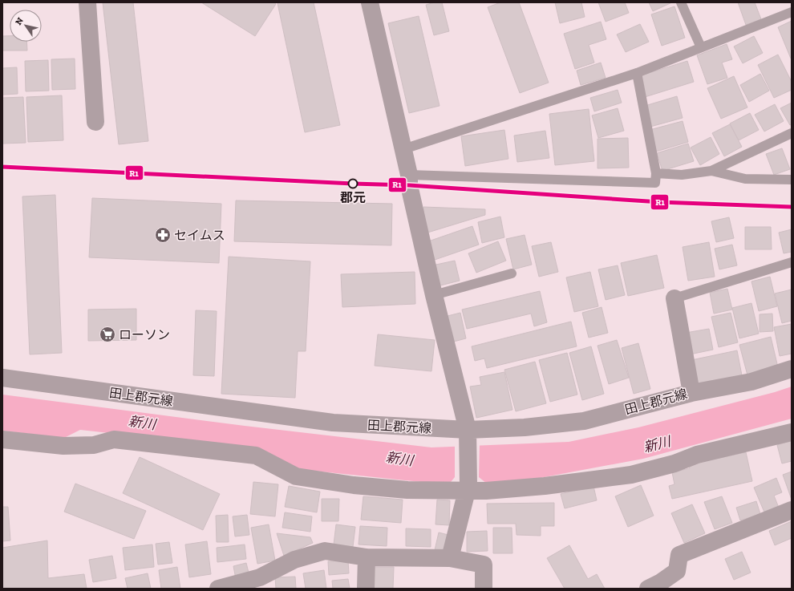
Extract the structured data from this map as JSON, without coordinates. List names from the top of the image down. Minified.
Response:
{"streets":{"street":["田上郡元線"]},"water":["新川"],"places":{"other":["郡元"],"pharmacy":["セイムス"],"supermarket":["ローソン"]},"lines":["transit line R1"],"north":"top left"}
